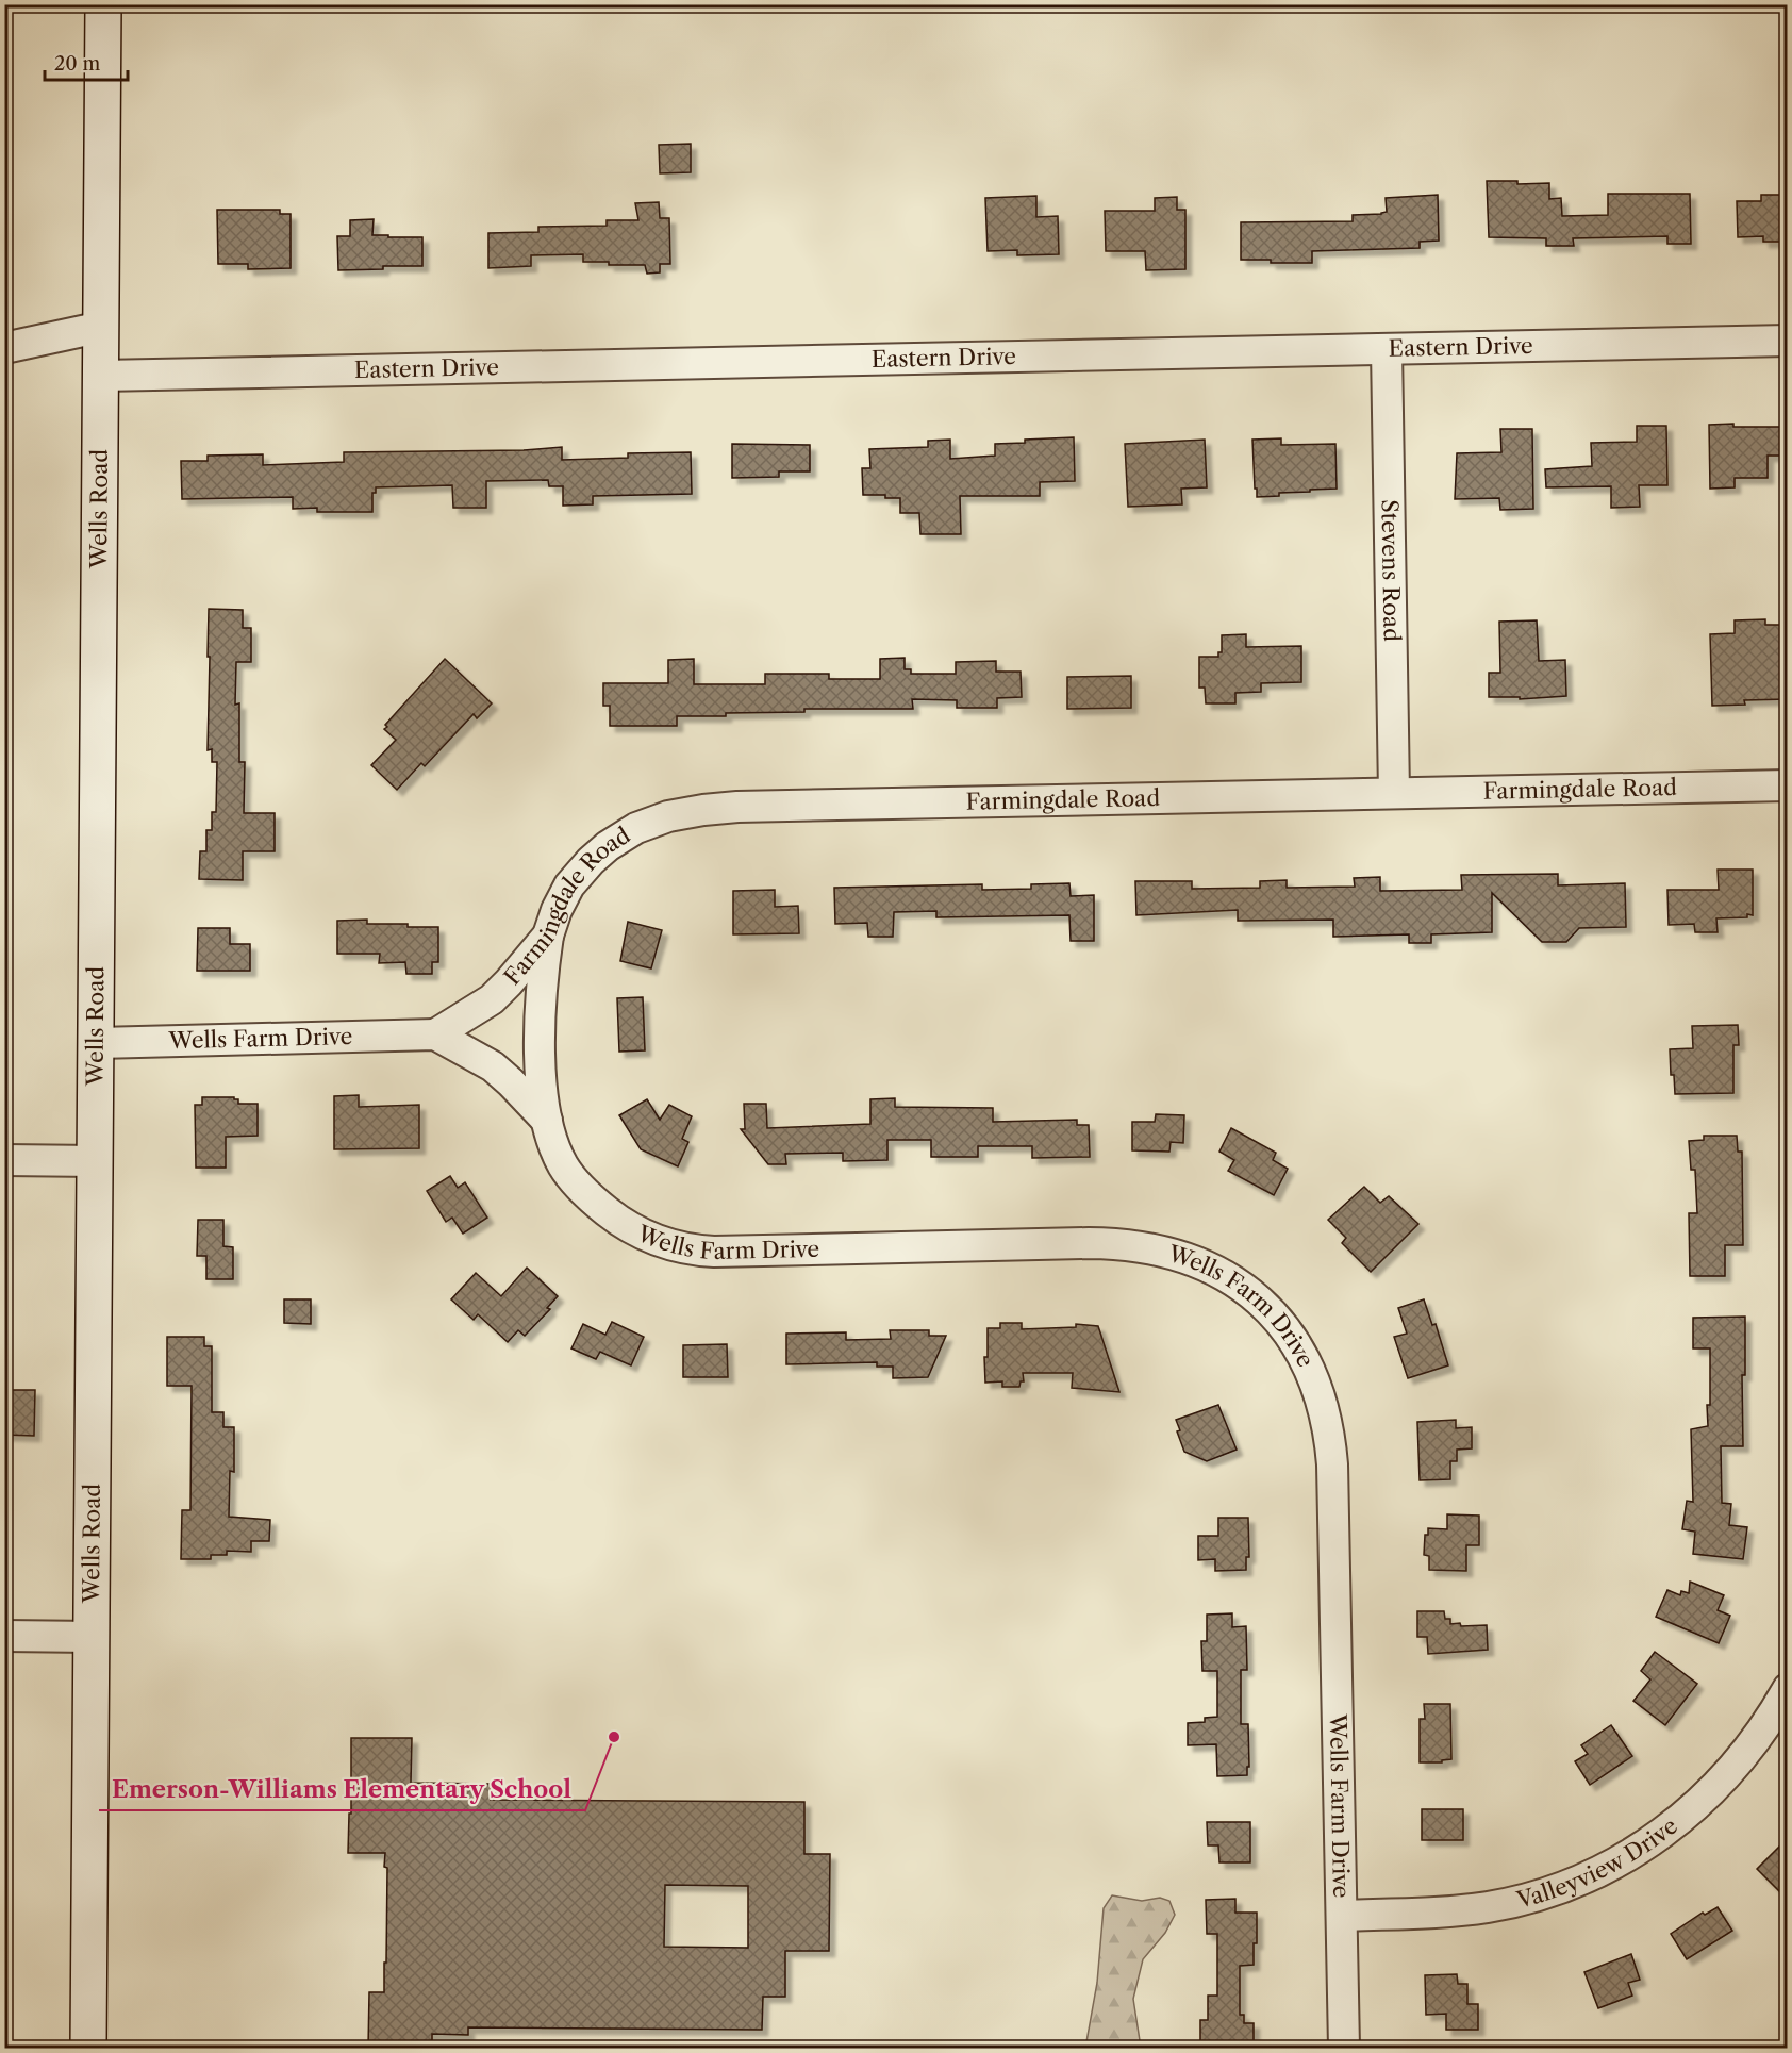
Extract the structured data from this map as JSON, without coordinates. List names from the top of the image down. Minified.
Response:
{"streets":{"main road":["Wells Road"],"street":["Eastern Drive","Stevens Road","Farmingdale Road","Wells Farm Drive","Valleyview Drive"]},"crossings":[["Eastern Drive","Wells Road"],["Eastern Drive","Stevens Road"],["Wells Road","Wells Farm Drive"],["Stevens Road","Farmingdale Road"],["Farmingdale Road","Wells Farm Drive"],["Wells Farm Drive","Valleyview Drive"]],"places":["Emerson-Williams Elementary School"],"scale_bar":"20 m"}
